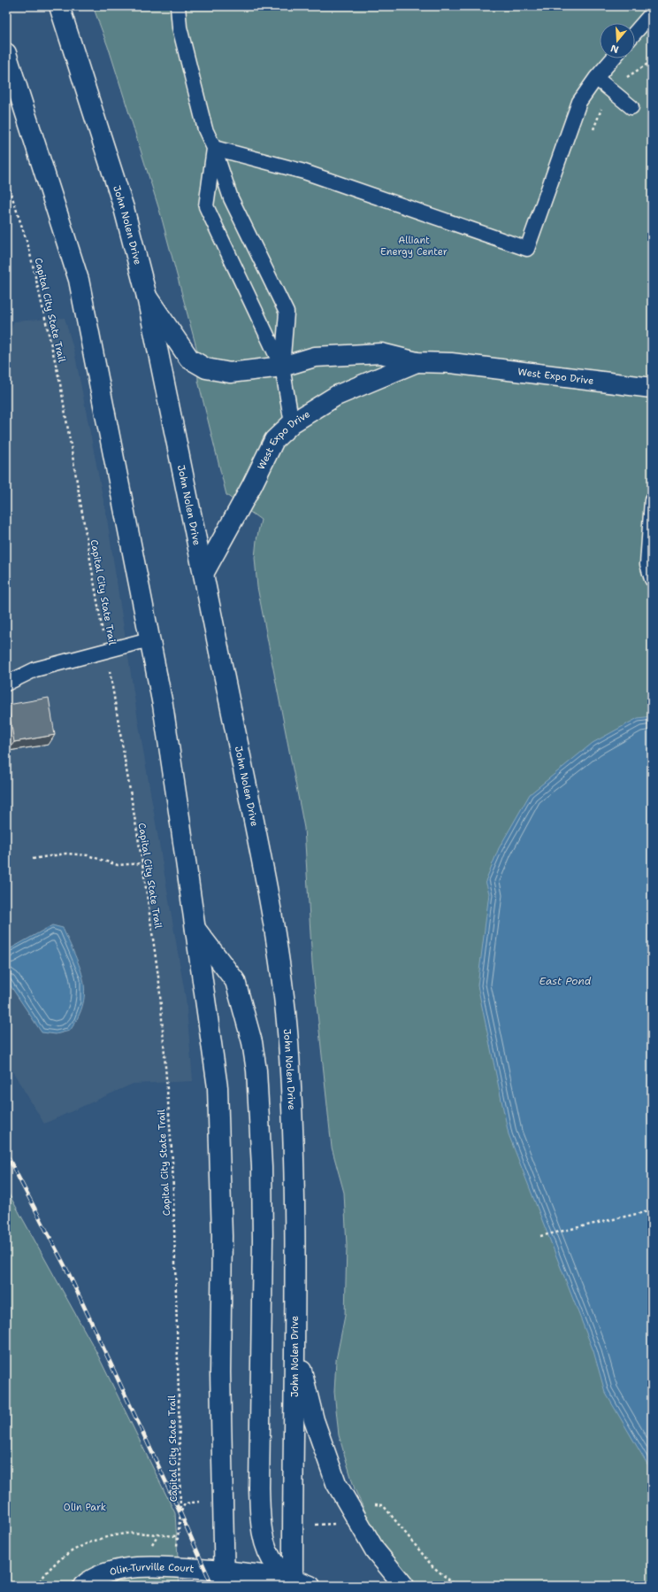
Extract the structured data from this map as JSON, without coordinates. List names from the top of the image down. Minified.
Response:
{"streets":{"main road":["John Nolen Drive","West Expo Drive","Olin-Turville Court"],"path":["Capital City State Trail"]},"crossings":[["John Nolen Drive","West Expo Drive"],["John Nolen Drive","Olin-Turville Court"],["Capital City State Trail","Olin-Turville Court"]],"water":["East Pond"],"parks":["Alliant Energy Center","Olin Park"],"north":"bottom"}
